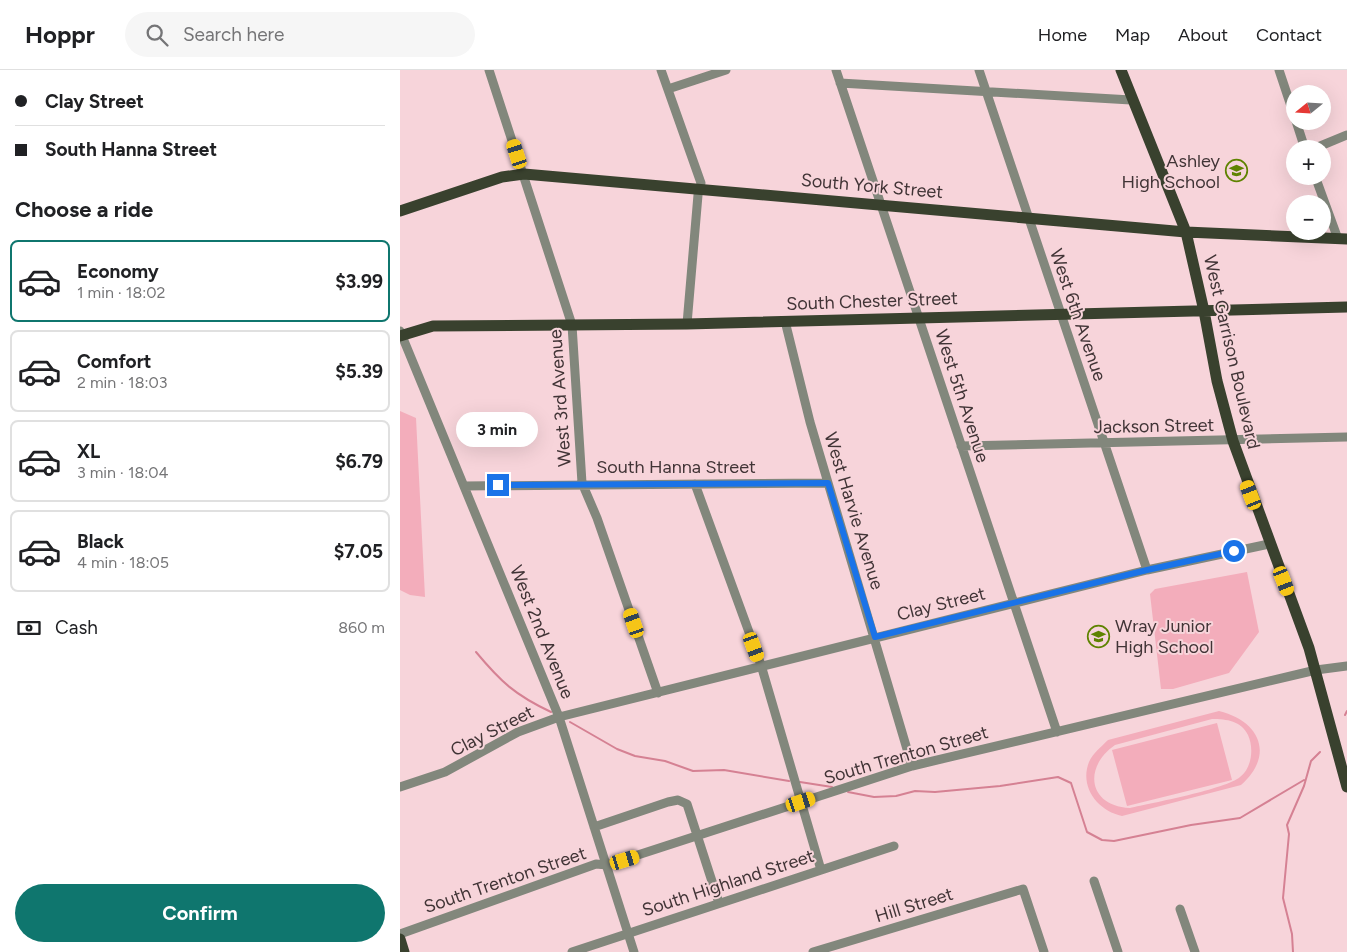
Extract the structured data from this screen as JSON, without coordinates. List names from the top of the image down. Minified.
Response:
{"streets":{"main road":["South York Street","South Chester Street","West Garrison Boulevard"],"street":["West 6th Avenue","West 5th Avenue","West 3rd Avenue","Jackson Street","South Hanna Street","West Harvie Avenue","Clay Street","West 2nd Avenue","South Trenton Street","South Highland Street","Hill Street"]},"crossings":[["South York Street","West 6th Avenue"],["South York Street","West Garrison Boulevard"],["South York Street","West 5th Avenue"],["South York Street","West 3rd Avenue"],["South Chester Street","West 6th Avenue"],["South Chester Street","West Garrison Boulevard"],["South Chester Street","West 5th Avenue"],["South Chester Street","West 3rd Avenue"],["South Chester Street","West Harvie Avenue"],["South Chester Street","West 2nd Avenue"],["West 6th Avenue","Jackson Street"],["West 6th Avenue","Clay Street"],["West Garrison Boulevard","Jackson Street"],["West Garrison Boulevard","Clay Street"],["West Garrison Boulevard","South Trenton Street"],["West 5th Avenue","Jackson Street"],["West 5th Avenue","Clay Street"],["West 5th Avenue","South Trenton Street"],["West 3rd Avenue","South Hanna Street"],["West 3rd Avenue","Clay Street"],["South Hanna Street","West Harvie Avenue"],["South Hanna Street","West 2nd Avenue"],["West Harvie Avenue","Clay Street"],["West Harvie Avenue","South Trenton Street"],["Clay Street","West 2nd Avenue"],["West 2nd Avenue","South Trenton Street"],["West 2nd Avenue","South Highland Street"]],"places":{"school or university":["Ashley High School","Wray Junior High School"]},"north":"left","page":{"header":"Hoppr","search":"Search here","nav":["Home","Map","About","Contact"],"banner":["Clay Street","South Hanna Street"],"map_buttons":["+","−"],"heading":"Choose a ride","list":[{"name":"Economy","note":"1 min · 18:02","value":"$3.99"},{"name":"Comfort","note":"2 min · 18:03","value":"$5.39"},{"name":"XL","note":"3 min · 18:04","value":"$6.79"},{"name":"Black","note":"4 min · 18:05","value":"$7.05"}],"bubble":"3 min","pay":["Cash","860 m"],"buttons":"Confirm"}}
